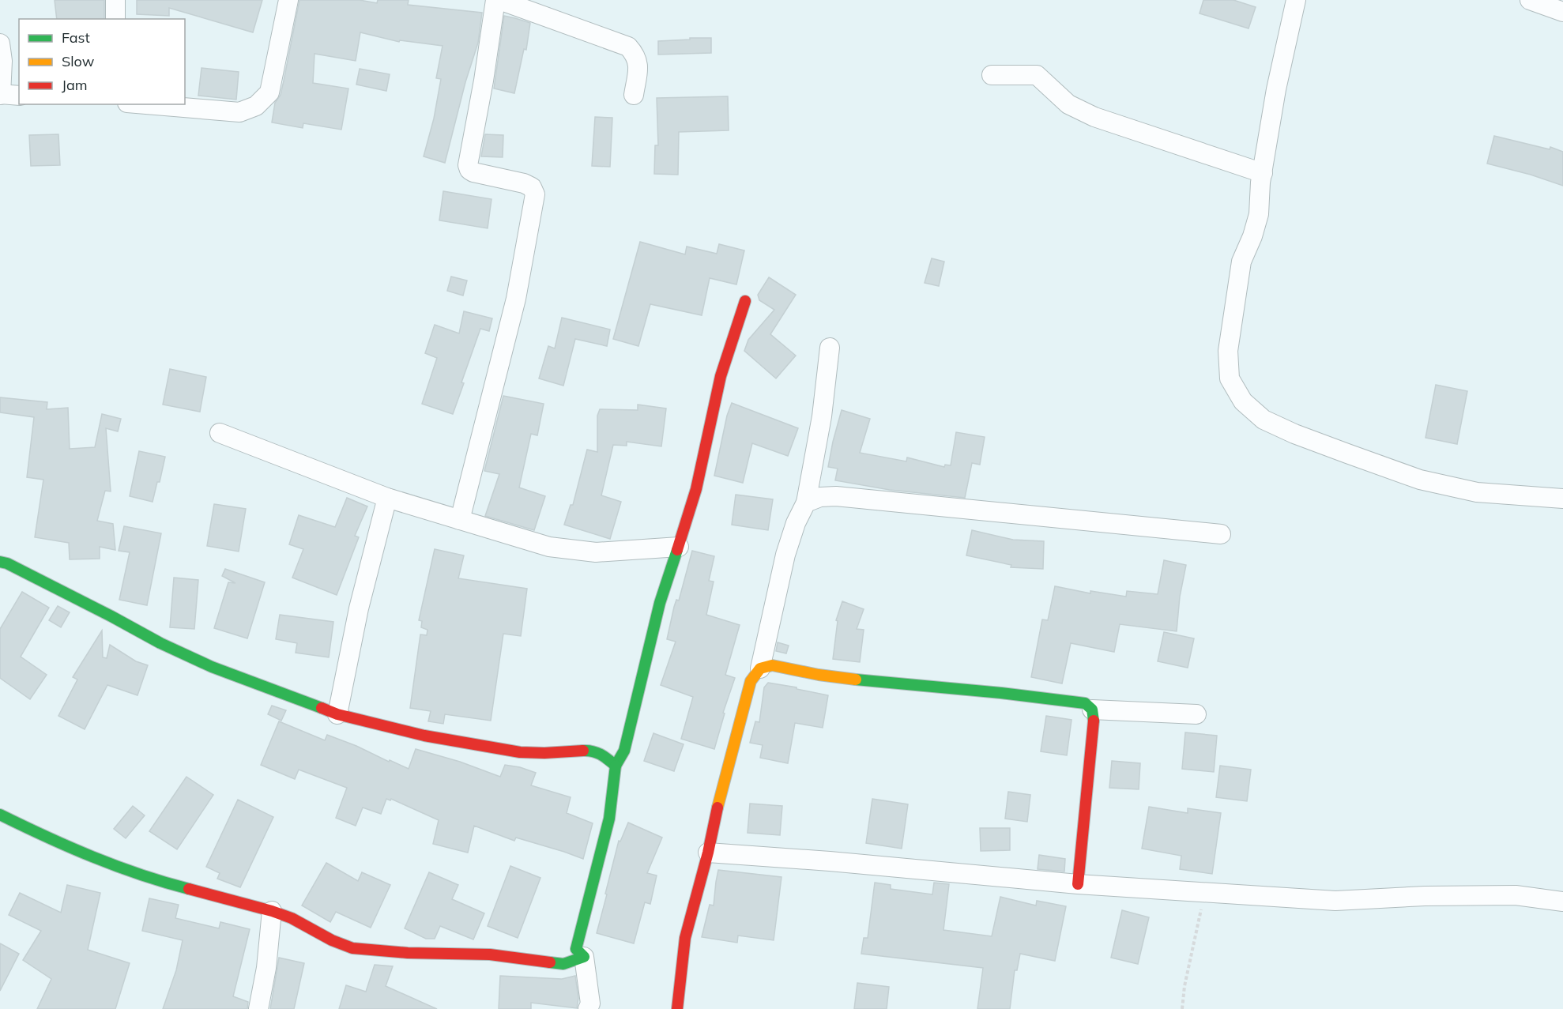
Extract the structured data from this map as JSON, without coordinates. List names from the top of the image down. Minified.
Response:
{"legend":["Fast","Slow","Jam"]}
